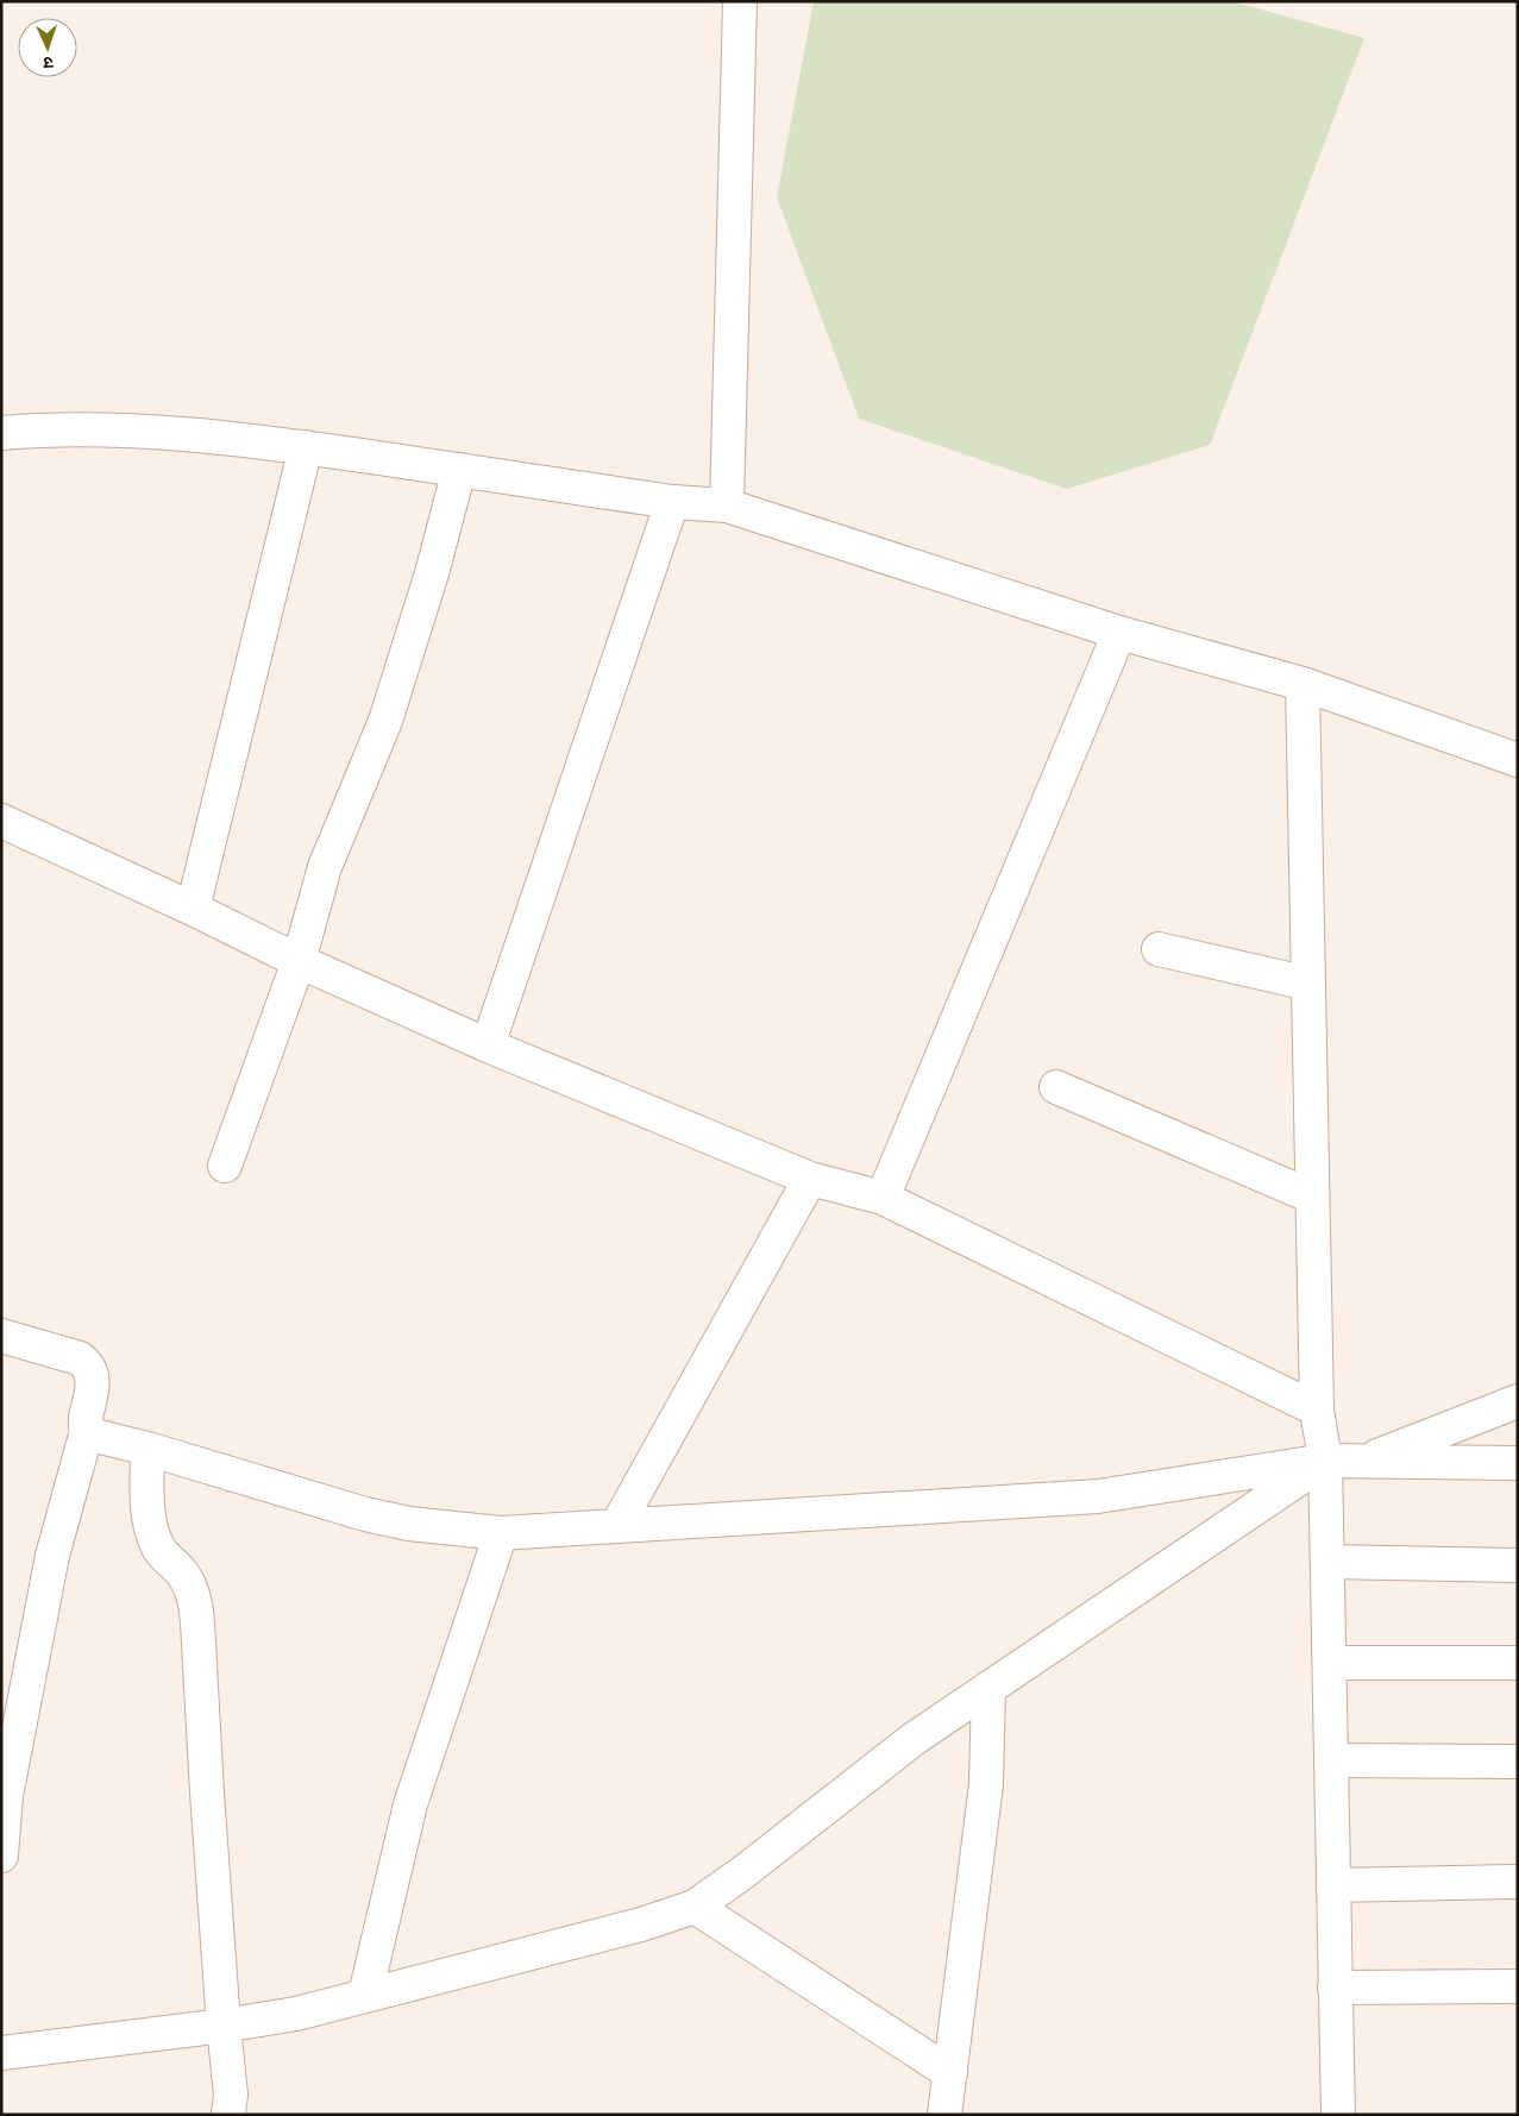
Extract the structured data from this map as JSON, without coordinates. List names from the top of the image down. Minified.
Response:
{"north":"bottom"}
